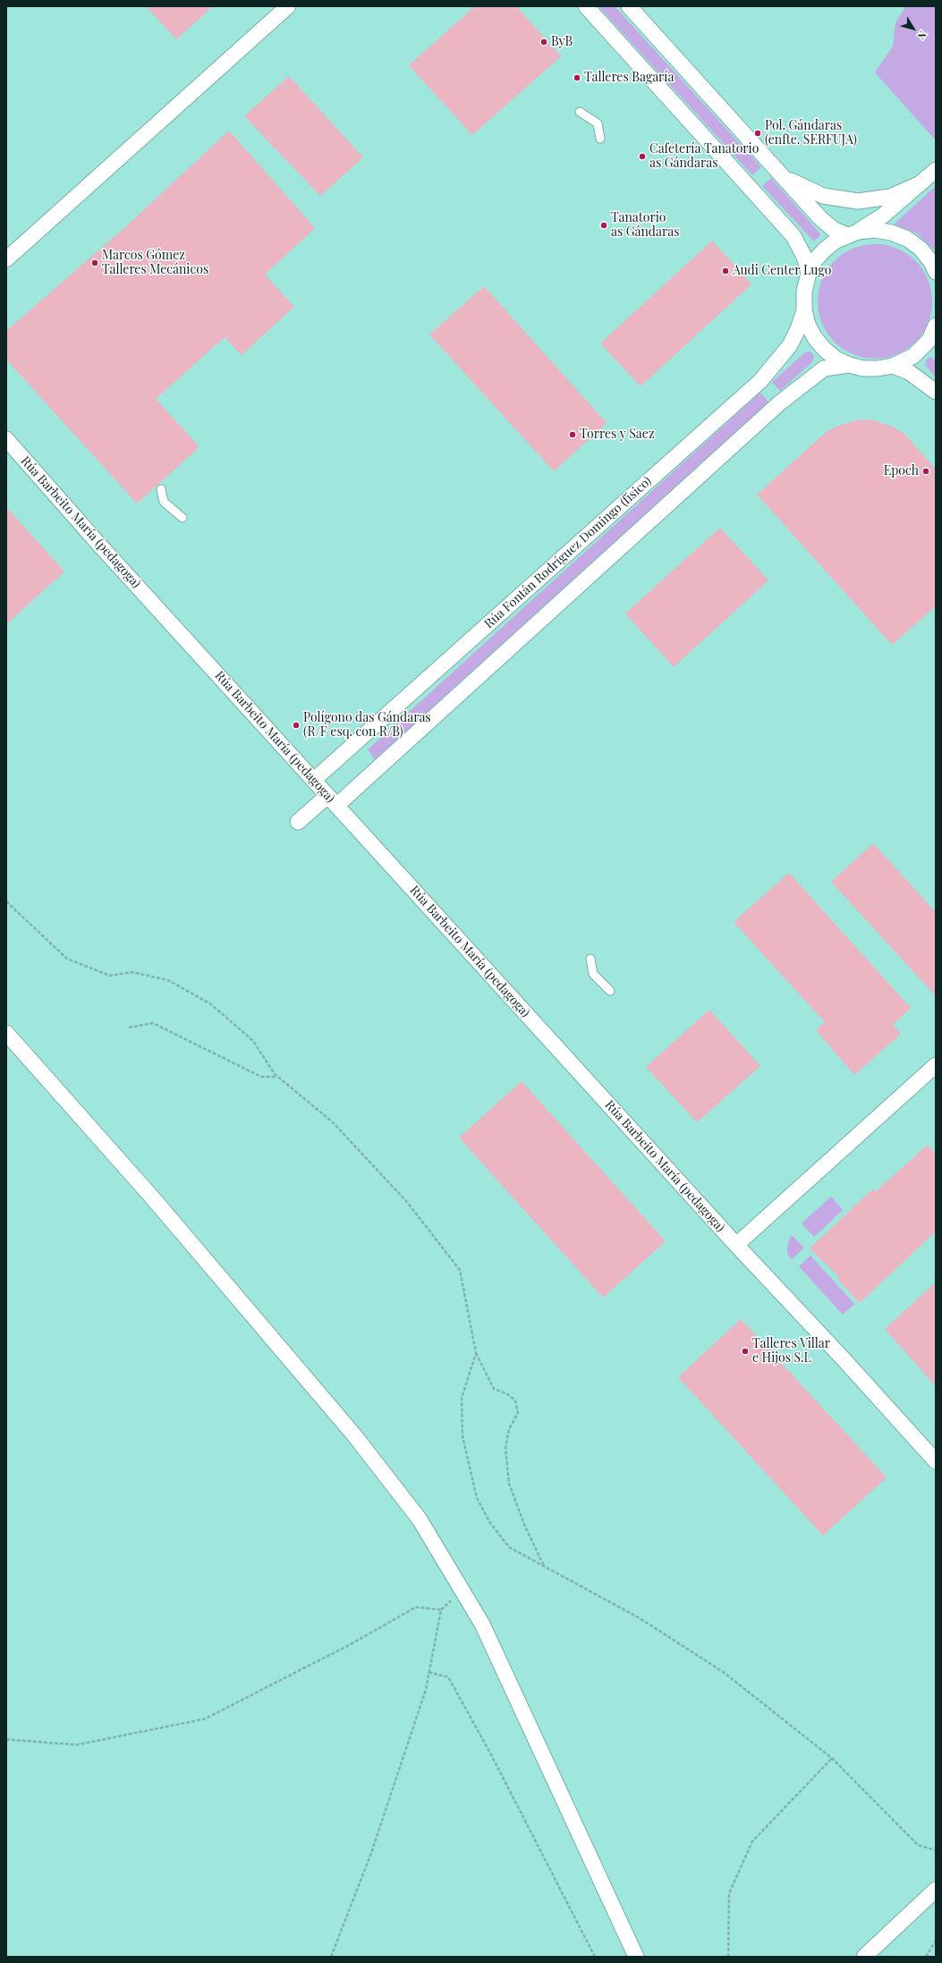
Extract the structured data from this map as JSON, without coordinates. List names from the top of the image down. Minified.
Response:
{"streets":{"street":["Rúa Barbeito María (pedagoga)","Rúa Fontán Rodríguez Domingo (físico)"]},"crossings":[["Rúa Barbeito María (pedagoga)","Rúa Fontán Rodríguez Domingo (físico)"]],"places":["ByB","Talleres Bagaría","Pol. Gándaras (enfte. SERFUJA)","Cafetería Tanatorio as Gándaras","Tanatorio as Gándaras","Marcos Gómez Talleres Mecánicos","Audi Center Lugo","Torres y Saez","Epoch","Polígono das Gándaras (R/F esq. con R/B)","Talleres Villar e Hijos S.L"],"north":"bottom right"}
